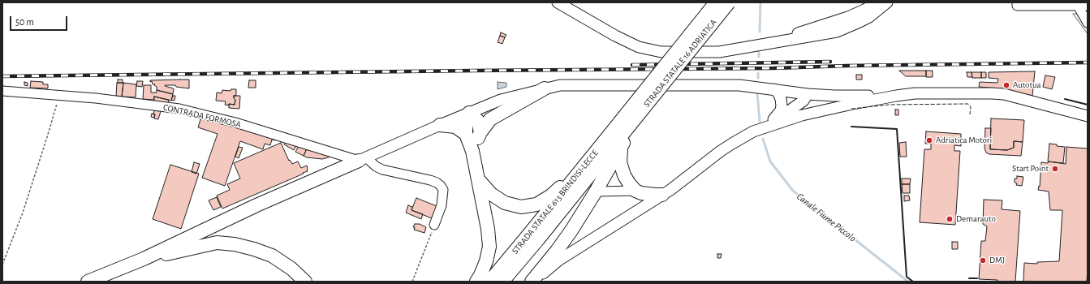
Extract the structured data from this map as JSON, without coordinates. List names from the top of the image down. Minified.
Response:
{"streets":{"highway":["STRADA STATALE 16 ADRIATICA","STRADA STATALE 613 BRINDISI-LECCE"],"street":["CONTRADA FORMOSA"]},"crossings":[["STRADA STATALE 16 ADRIATICA","STRADA STATALE 613 BRINDISI-LECCE"]],"water":["Canale Fiume Piccolo"],"places":["Autotua","Adriatica Motori","Start Point","Demarauto","DMJ"],"scale_bar":"50 m"}
